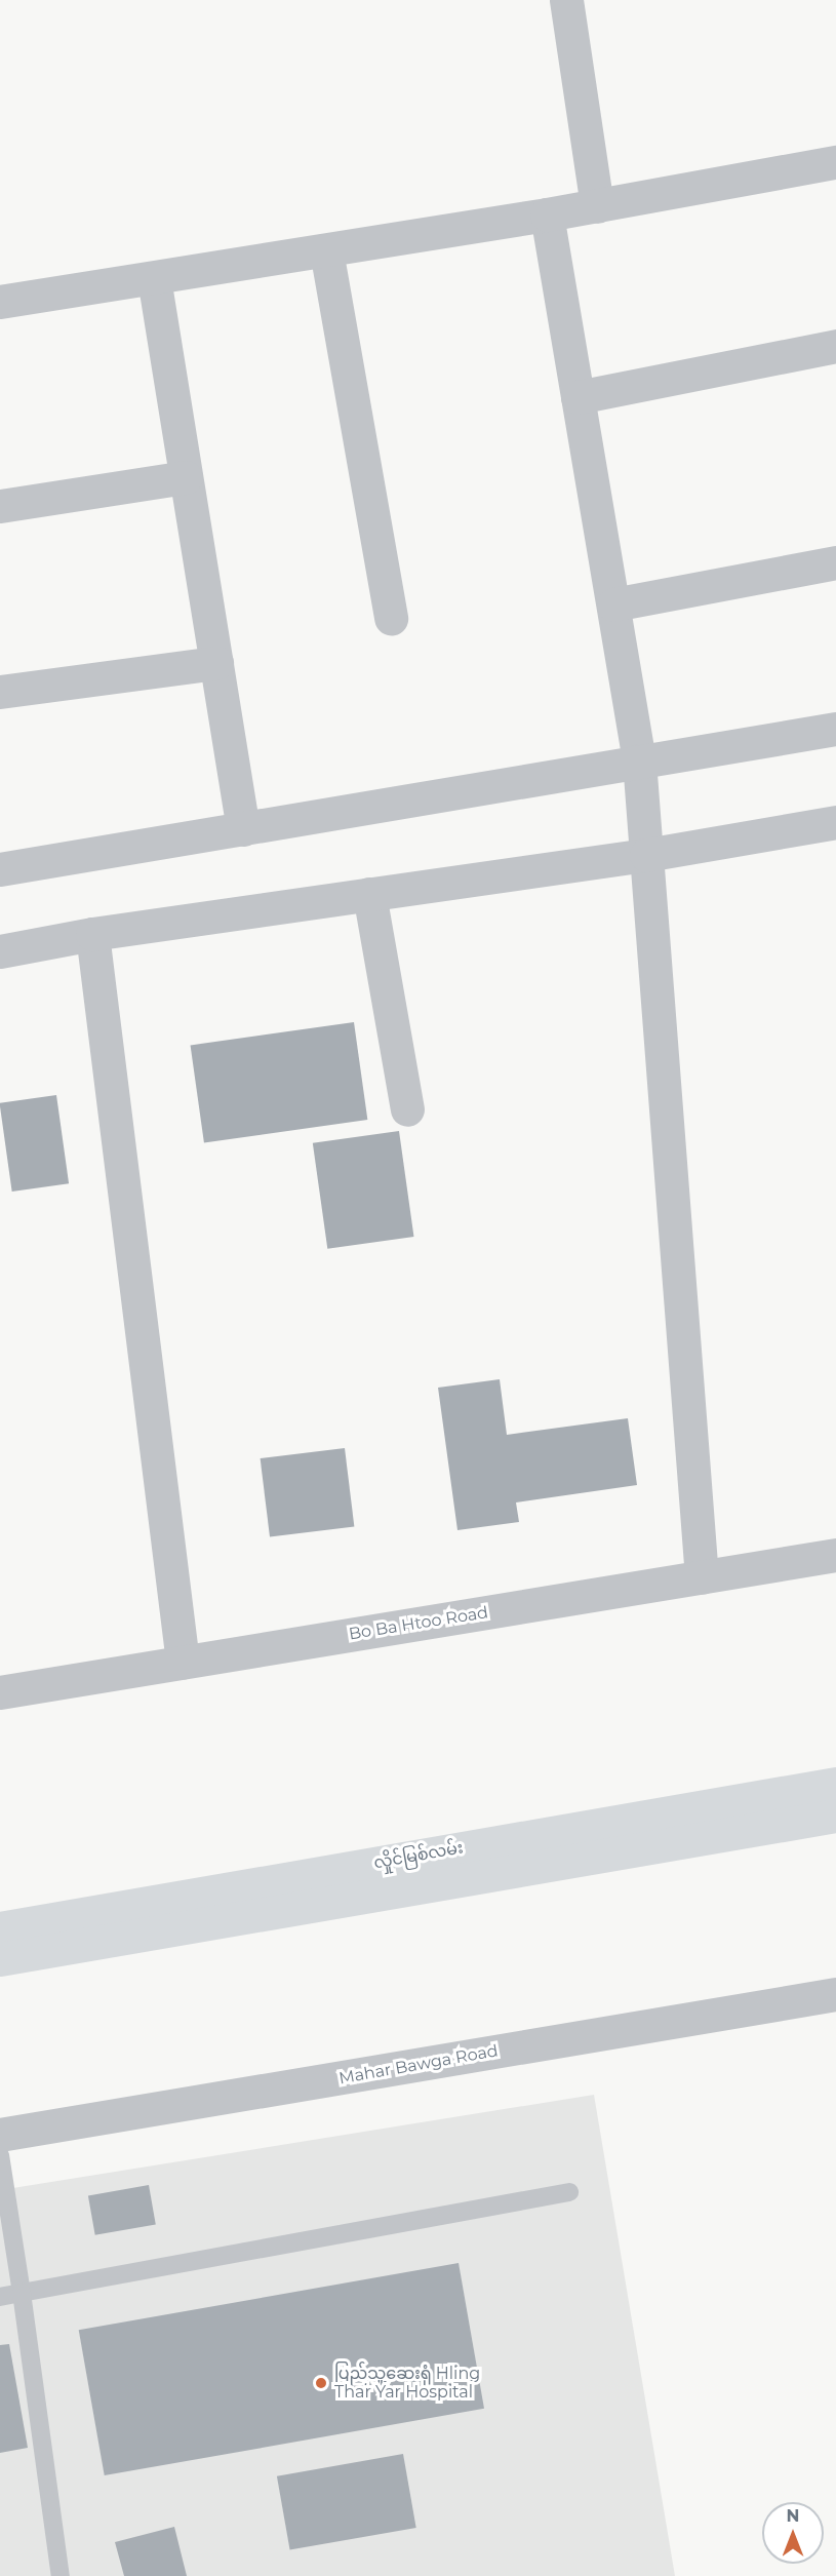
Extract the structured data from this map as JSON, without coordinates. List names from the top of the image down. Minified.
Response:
{"streets":{"main road":["လှိုင်မြစ်လမ်း"],"street":["Bo Ba Htoo Road","Mahar Bawga Road"]},"places":["ပြည်သူ့ဆေးရုံ Hling Thar Yar Hospital"],"north":"top"}
